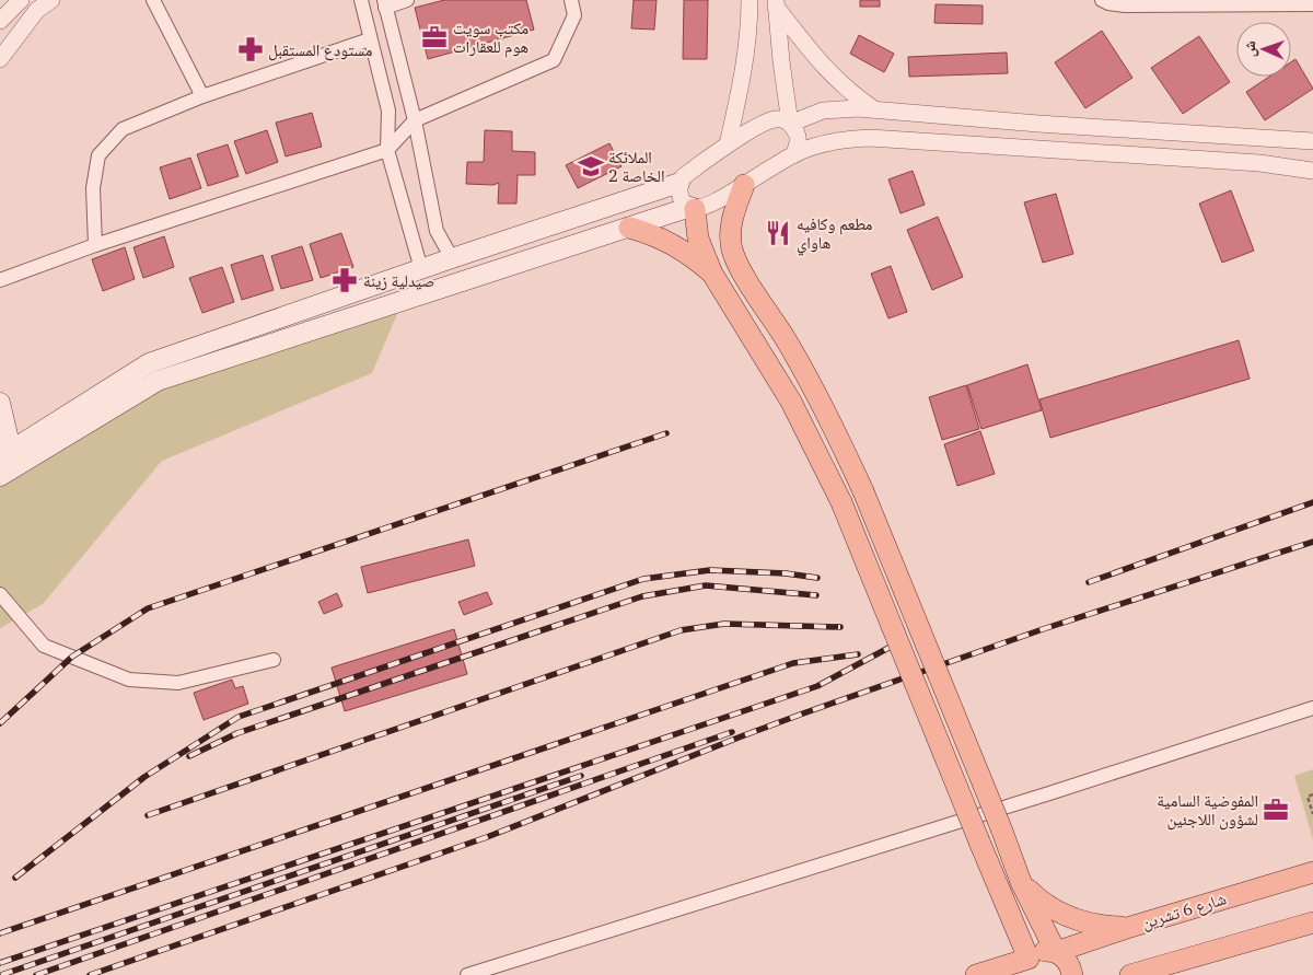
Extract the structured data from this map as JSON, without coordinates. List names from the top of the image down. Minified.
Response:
{"streets":{"main road":["شارع 6 تشرين"]},"places":{"office":["مكتب سويت هوم للعقارات","المفوضية السامية لشؤون اللاجئين"],"pharmacy":["مستودع المستقبل","صيدلية زينة"],"school or university":["الملائكة الخاصة 2"],"restaurant":["مطعم وكافيه هاواي"]},"north":"left"}
